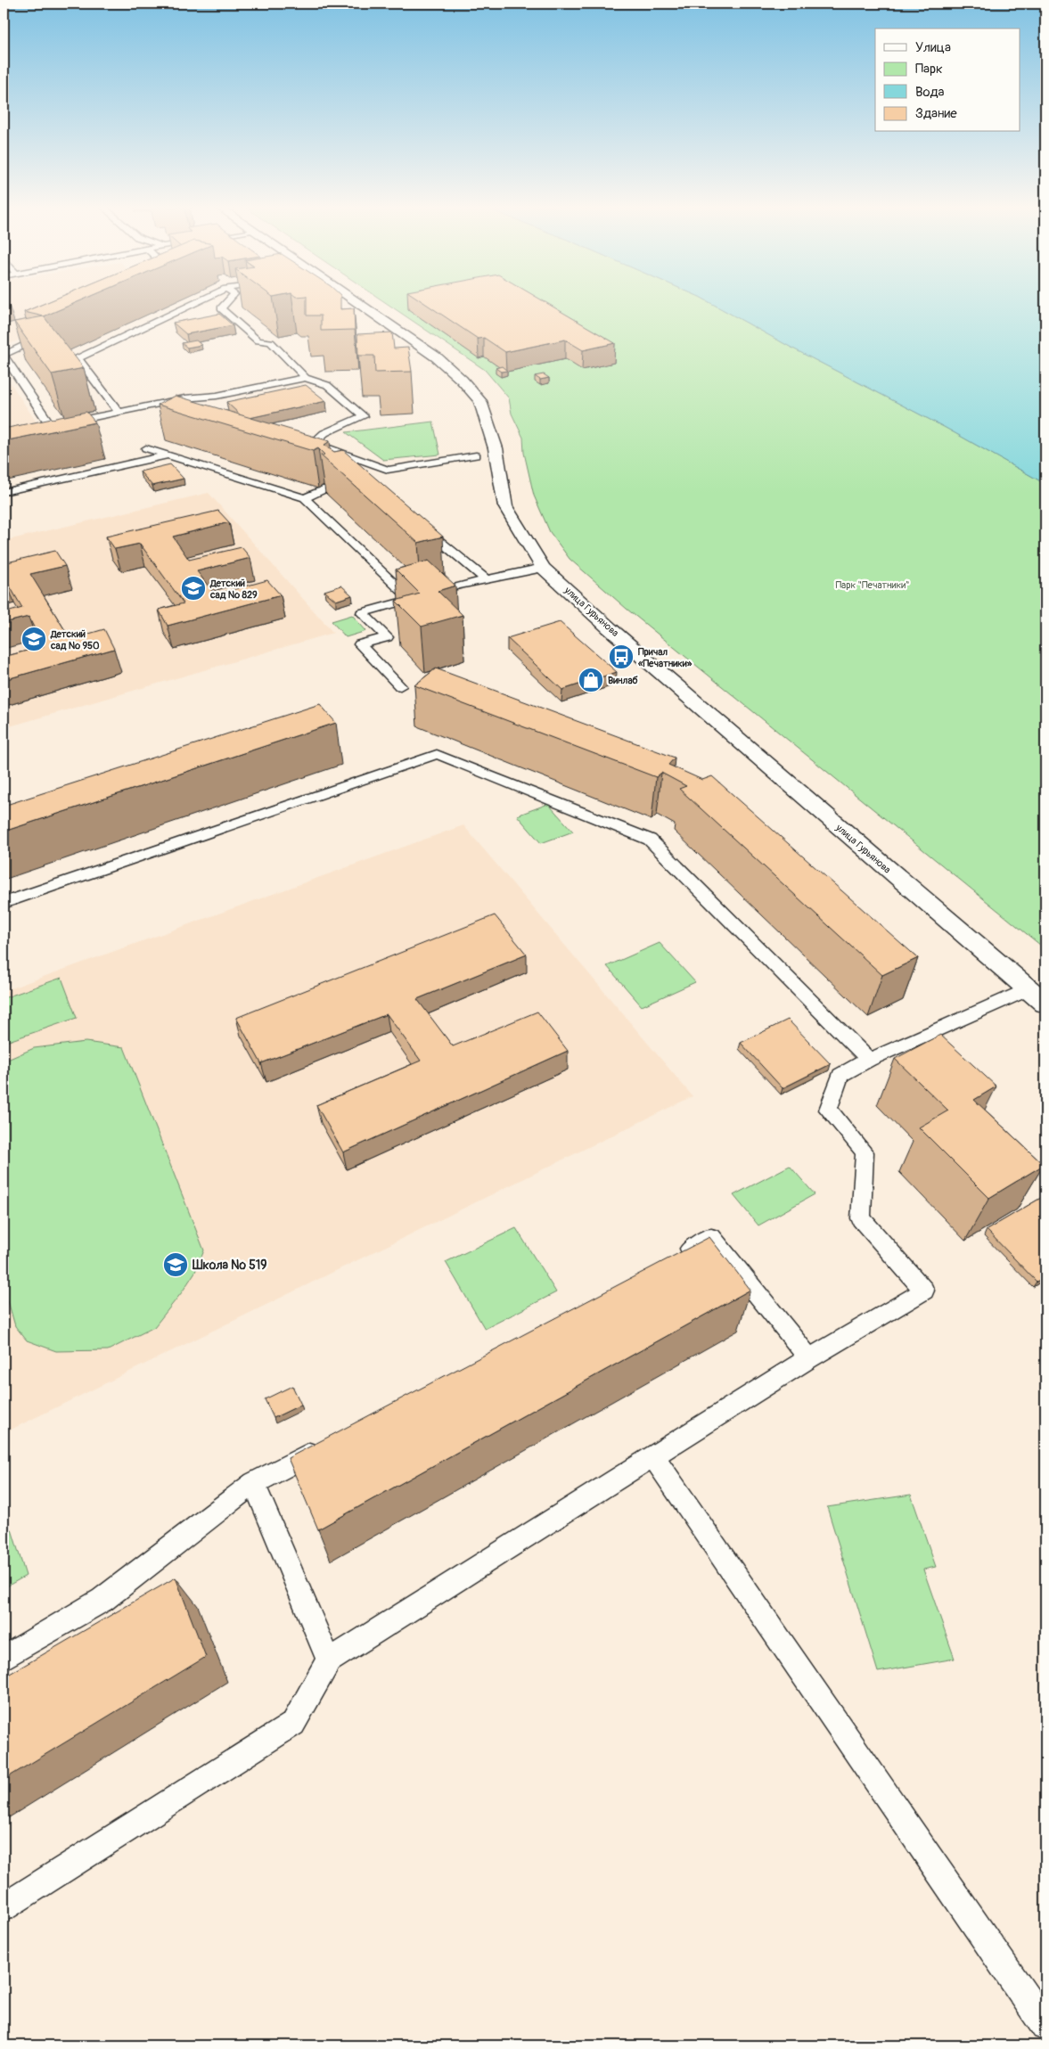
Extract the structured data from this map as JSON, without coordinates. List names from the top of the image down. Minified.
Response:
{"streets":{"street":["улица Гурьянова"]},"parks":["Парк \"Печатники\""],"places":{"school or university":["Детский сад № 829","Детский сад № 950","Школа № 519"],"bus stop":["Причал «Печатники»"],"shop":["Винлаб"]},"legend":["Улица","Парк","Вода","Здание"]}
